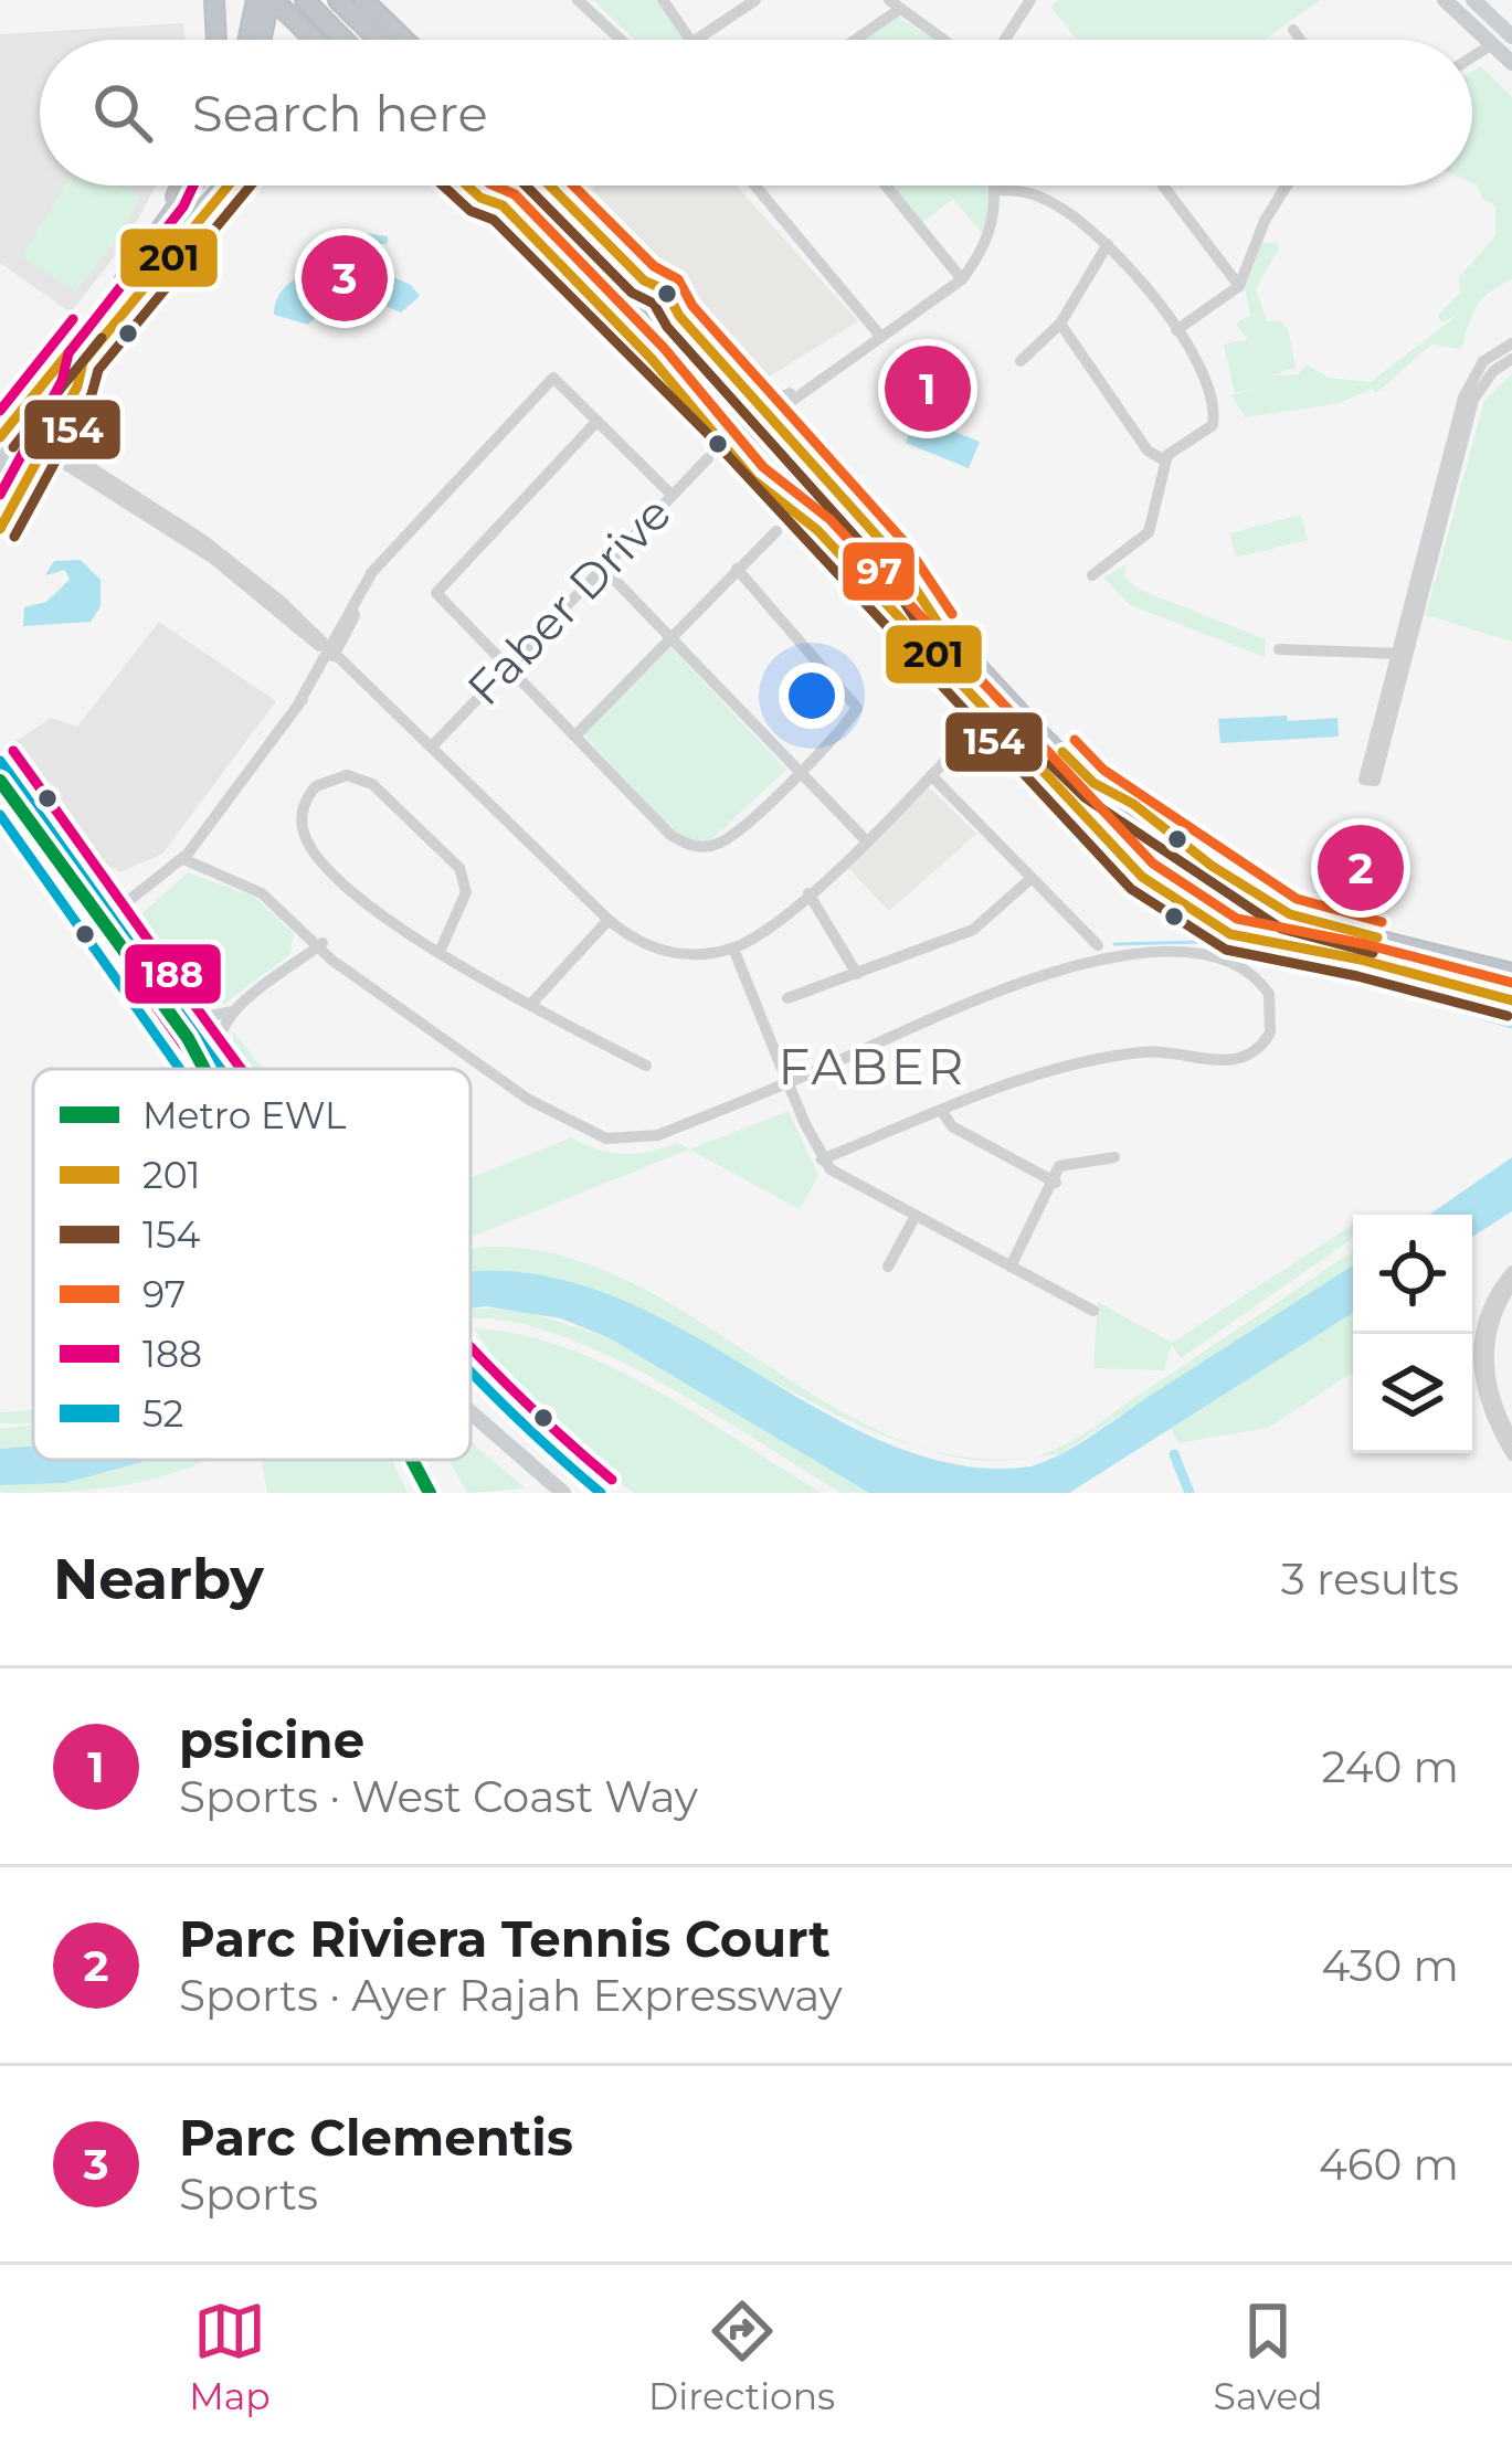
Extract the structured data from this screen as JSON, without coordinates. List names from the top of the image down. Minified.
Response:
{"streets":{"street":["Faber Drive"]},"districts":["FABER"],"lines":["transit line 201","transit line 154","transit line 97","transit line 188","transit line 52","metro line EWL"],"legend":["Metro EWL","201","154","97","188","52"],"page":{"search":"Search here","pins":["3","1","2"],"heading":["Nearby","3 results"],"list":[{"mark":"1","name":"psicine","note":"Sports · West Coast Way","value":"240 m"},{"mark":"2","name":"Parc Riviera Tennis Court","note":"Sports · Ayer Rajah Expressway","value":"430 m"},{"mark":"3","name":"Parc Clementis","note":"Sports","value":"460 m"}],"nav":["Map","Directions","Saved"]}}
